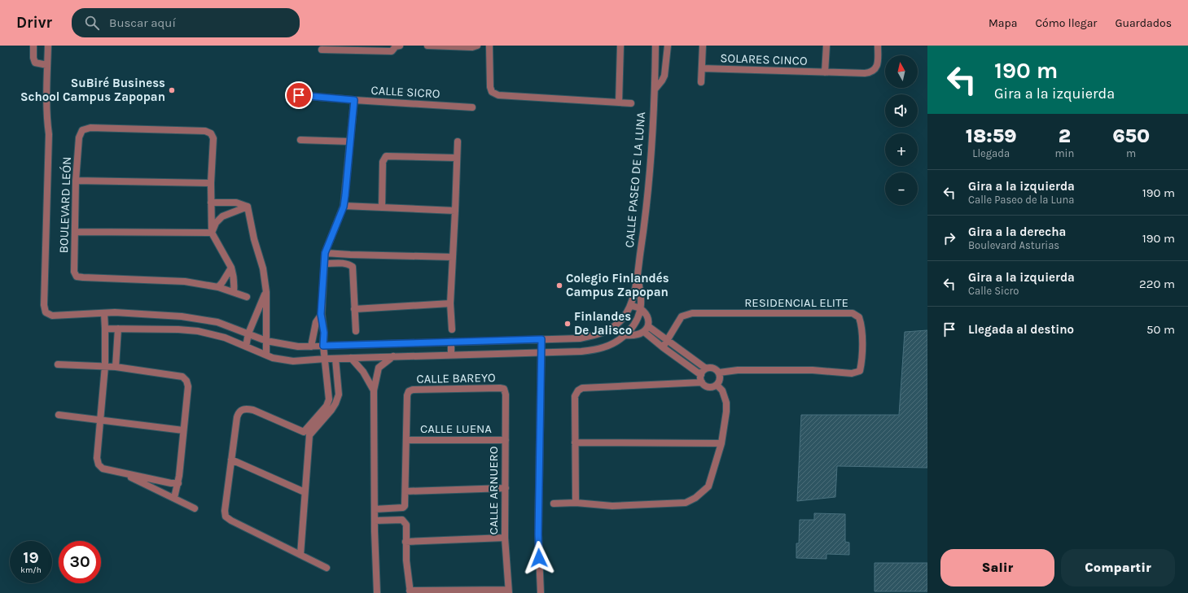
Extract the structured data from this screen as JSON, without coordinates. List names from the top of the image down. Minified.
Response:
{"streets":{"street":["SOLARES CINCO","CALLE SICRO","CALLE PASEO DE LA LUNA","BOULEVARD LEÓN","RESIDENCIAL ELITE","CALLE BAREYO","CALLE LUENA","CALLE ARNUERO"]},"crossings":[["CALLE BAREYO","CALLE LUENA"],["CALLE BAREYO","CALLE ARNUERO"],["CALLE LUENA","CALLE ARNUERO"]],"places":["SuBiré Business School Campus Zapopan","Colegio Finlandés Campus Zapopan","Finlandes De Jalisco"],"north":"top","page":{"header":"Drivr","search":"Buscar aquí","nav":["Mapa","Cómo llegar","Guardados"],"turn":["190 m","Gira a la izquierda"],"map_buttons":["+","−"],"eta":["18:59","Llegada","2","min","650","m"],"list":[{"name":"Gira a la izquierda","note":"Calle Paseo de la Luna","value":"190 m"},{"name":"Gira a la derecha","note":"Boulevard Asturias","value":"190 m"},{"name":"Gira a la izquierda","note":"Calle Sicro","value":"220 m"},{"name":"Llegada al destino","value":"50 m"}],"speed":"19 km/h","limit":"30","buttons":["Salir","Compartir"]}}
